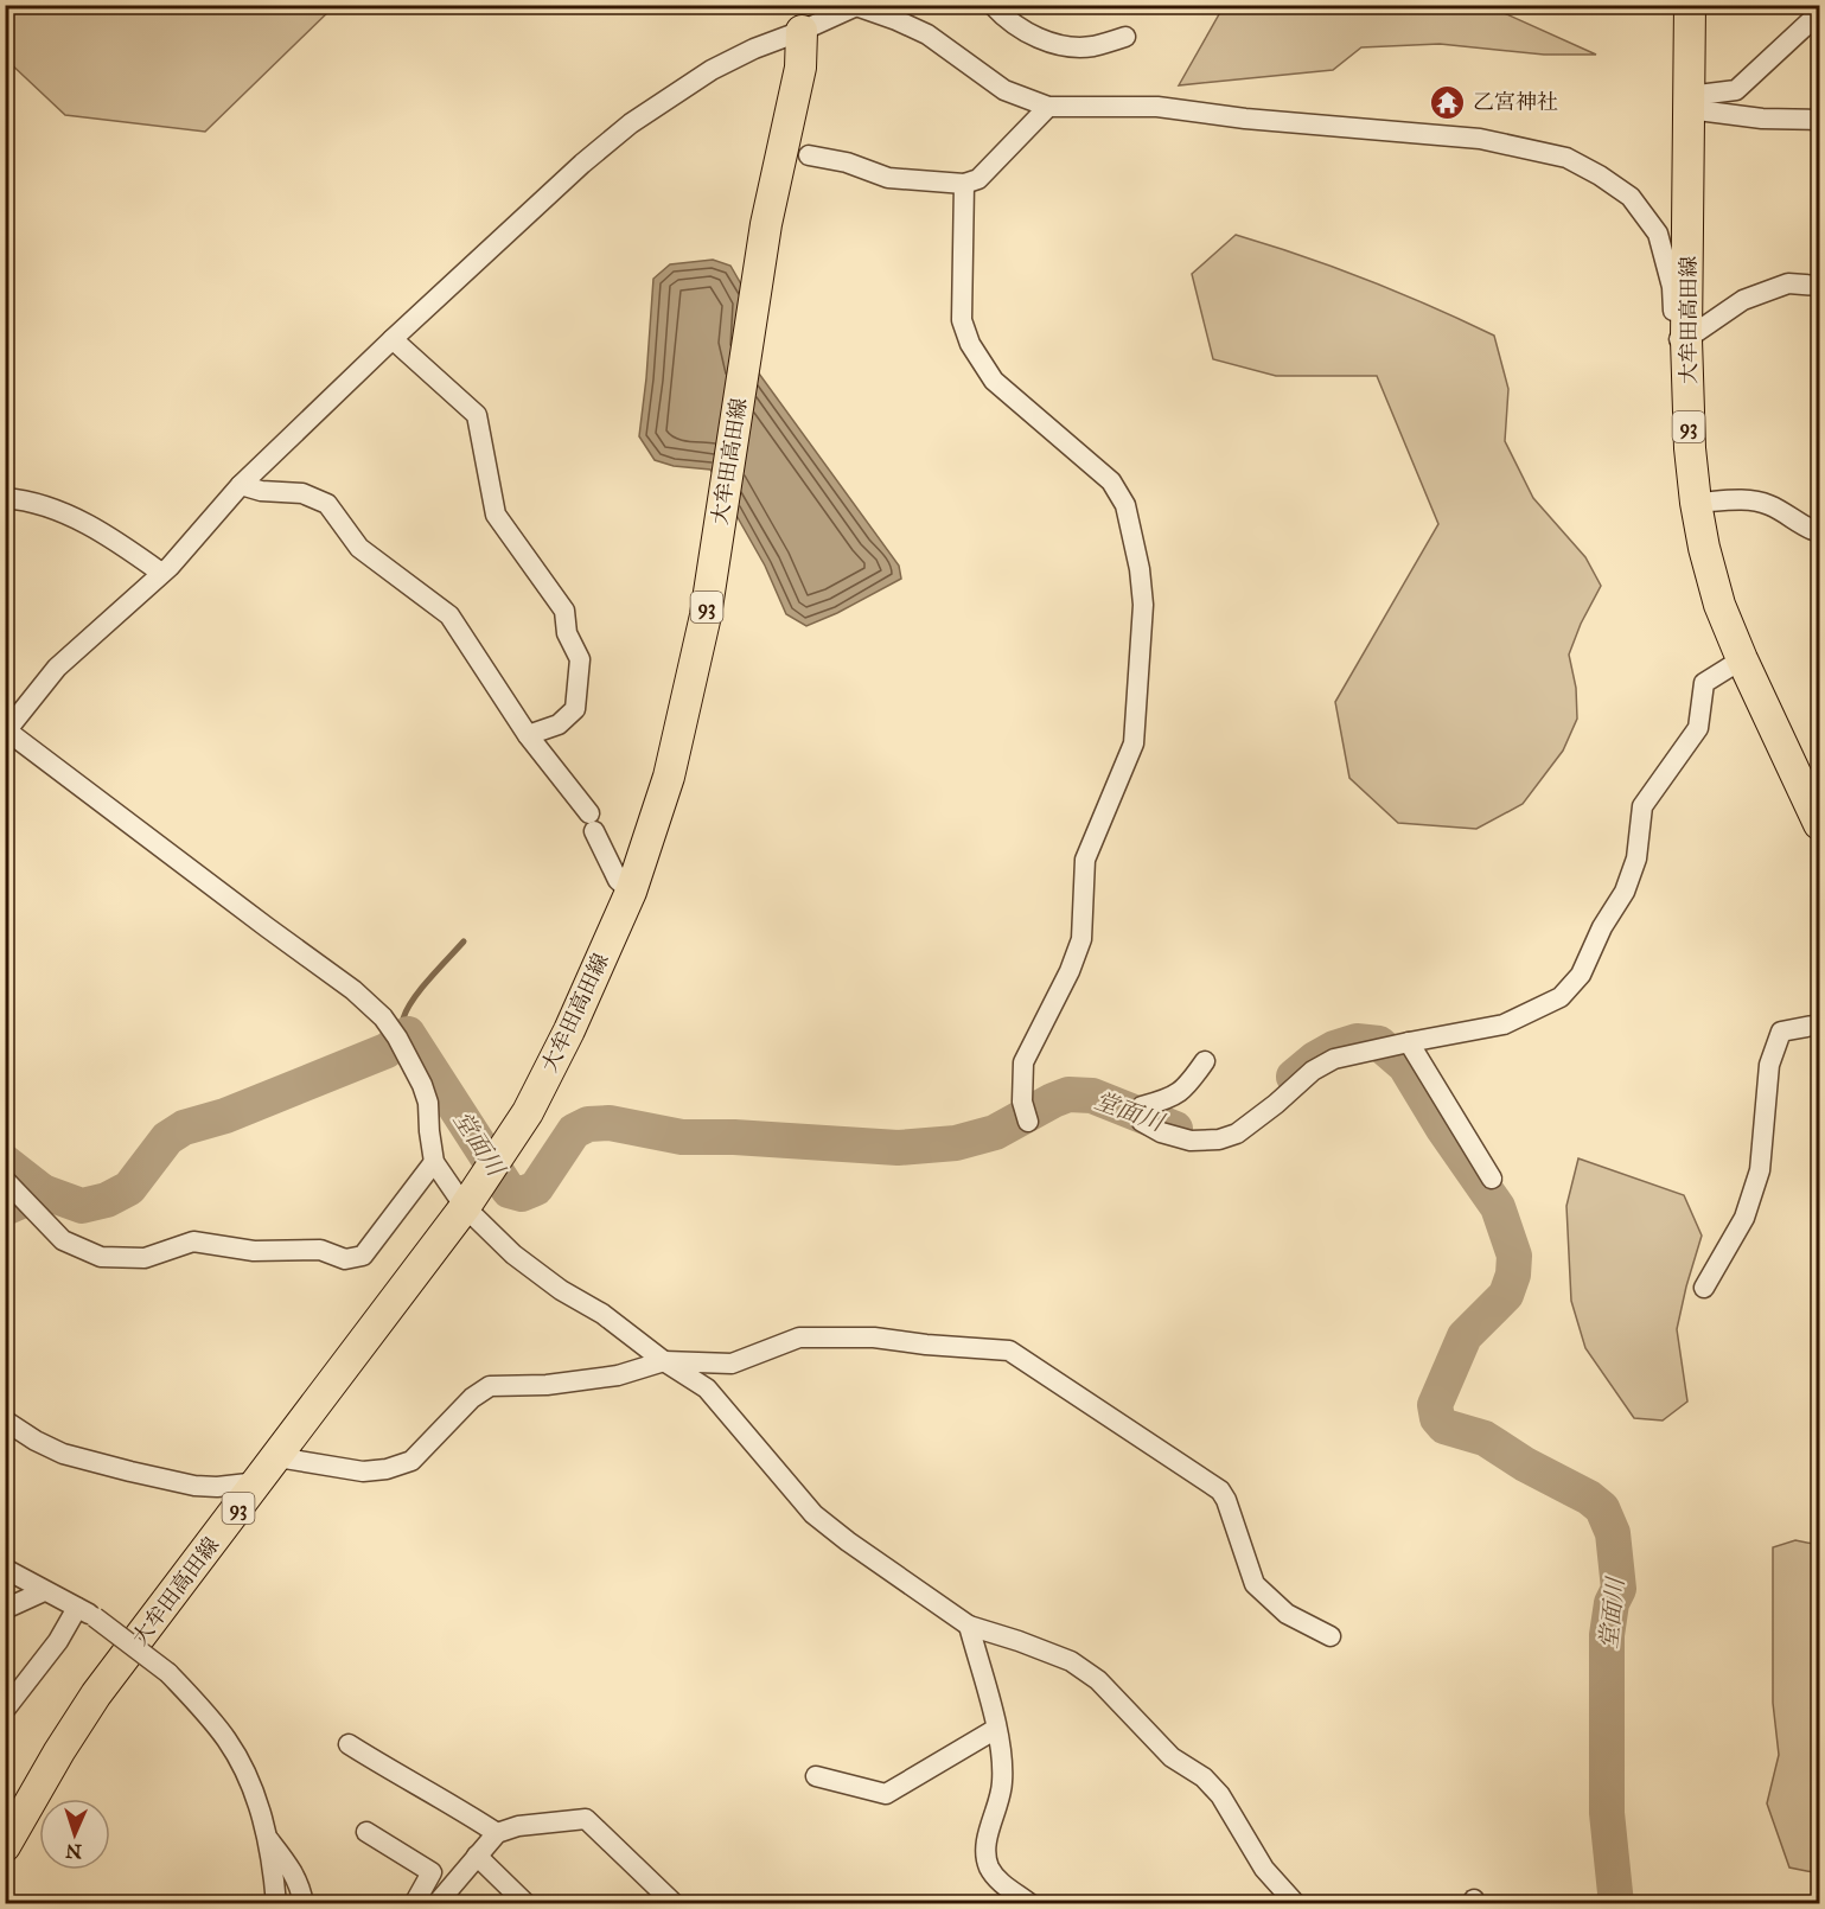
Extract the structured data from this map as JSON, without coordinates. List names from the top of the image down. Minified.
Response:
{"streets":{"main road":["大牟田高田線","93"]},"water":["堂面川"],"places":{"temple":["乙宮神社"]},"north":"bottom"}
